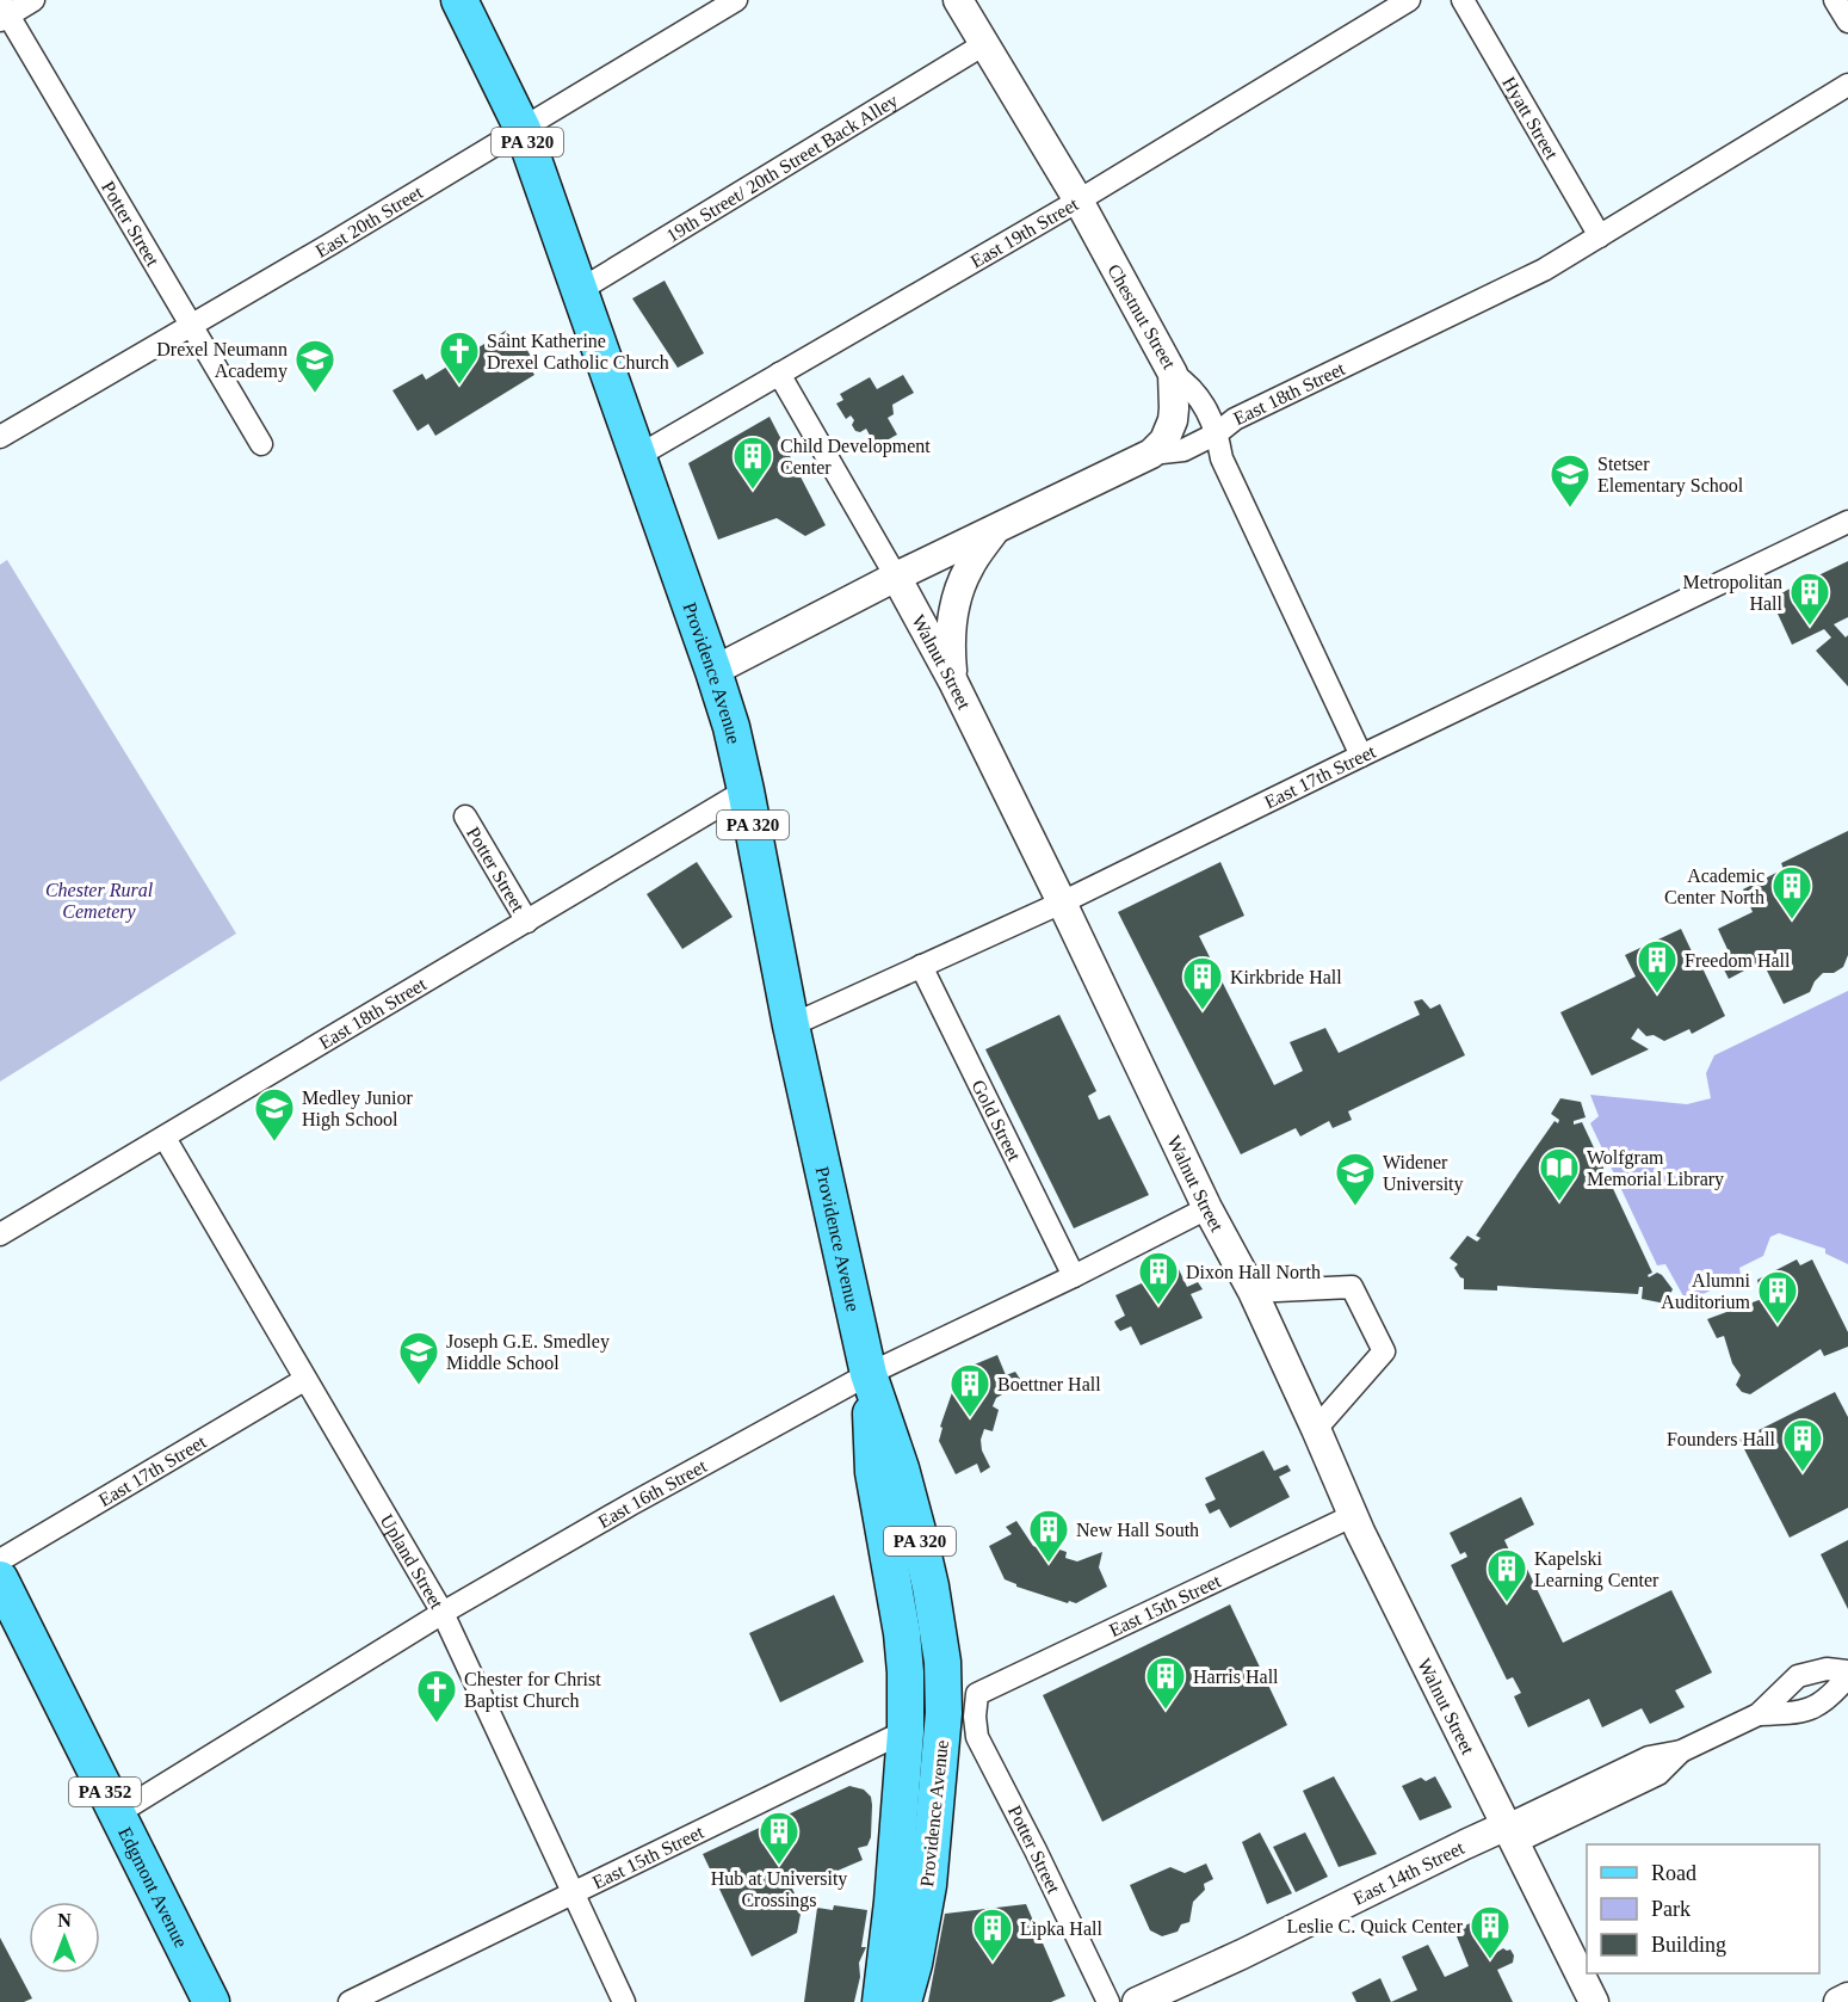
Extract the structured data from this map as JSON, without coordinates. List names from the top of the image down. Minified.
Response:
{"streets":{"main road":["PA 320","Providence Avenue","PA 352","Edgmont Avenue"],"street":["Hyatt Street","19th Street/ 20th Street Back Alley","East 20th Street","Potter Street","East 19th Street","Chestnut Street","East 18th Street","Walnut Street","East 17th Street","Gold Street","East 16th Street","Upland Street","East 15th Street","East 14th Street"]},"crossings":[["Hyatt Street","East 18th Street"],["19th Street/ 20th Street Back Alley","Chestnut Street"],["19th Street/ 20th Street Back Alley","Providence Avenue"],["East 20th Street","Potter Street"],["East 20th Street","Providence Avenue"],["Potter Street","East 18th Street"],["Potter Street","East 15th Street"],["East 19th Street","Chestnut Street"],["East 19th Street","Walnut Street"],["East 19th Street","Providence Avenue"],["Chestnut Street","East 18th Street"],["Chestnut Street","East 17th Street"],["East 18th Street","Walnut Street"],["East 18th Street","Providence Avenue"],["East 18th Street","Upland Street"],["Walnut Street","East 17th Street"],["Walnut Street","East 16th Street"],["Walnut Street","East 15th Street"],["Walnut Street","East 14th Street"],["Providence Avenue","East 17th Street"],["Providence Avenue","East 16th Street"],["Providence Avenue","East 15th Street"],["East 17th Street","Gold Street"],["East 17th Street","Upland Street"],["Gold Street","East 16th Street"],["East 16th Street","Upland Street"],["East 16th Street","Edgmont Avenue"],["Upland Street","East 15th Street"]],"parks":["Chester Rural Cemetery"],"places":{"church":["Saint Katherine Drexel Catholic Church","Chester for Christ Baptist Church"],"school or university":["Drexel Neumann Academy","Stetser Elementary School","Medley Junior High School","Widener University","Joseph G.E. Smedley Middle School"],"building":["Child Development Center","Metropolitan Hall","Academic Center North","Freedom Hall","Kirkbride Hall","Dixon Hall North","Alumni Auditorium","Boettner Hall","Founders Hall","New Hall South","Kapelski Learning Center","Harris Hall","Hub at University Crossings","Leslie C. Quick Center","Lipka Hall"],"library":["Wolfgram Memorial Library"]},"legend":["Road","Park","Building"],"north":"top"}
